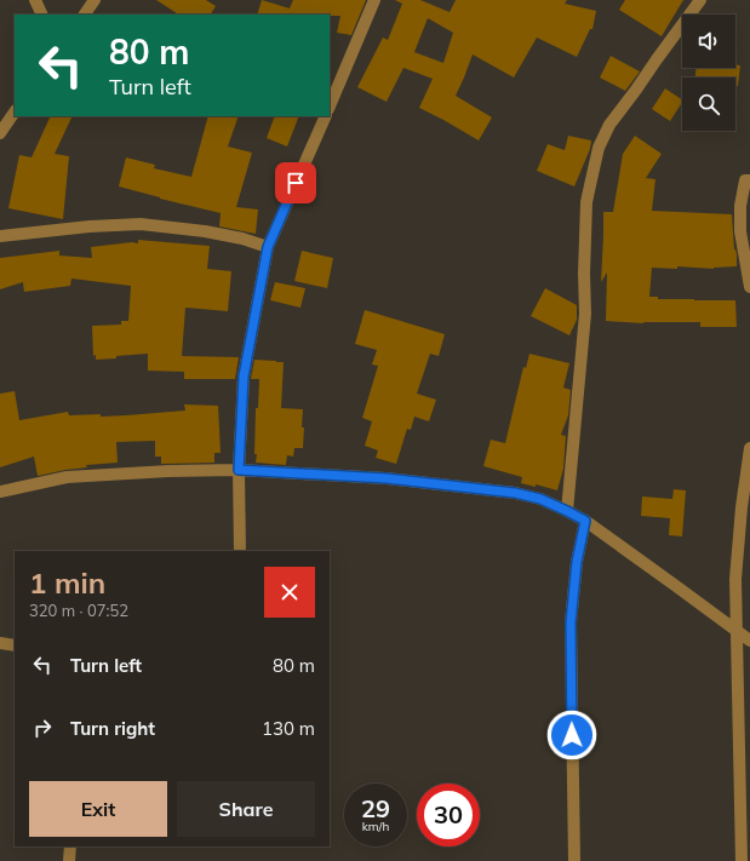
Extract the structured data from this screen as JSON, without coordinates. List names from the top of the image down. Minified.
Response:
{"page":{"turn":["80 m","Turn left"],"heading":["1 min","320 m · 07:52"],"list":[{"name":"Turn left","value":"80 m"},{"name":"Turn right","value":"130 m"}],"buttons":["Exit","Share"],"speed":"29 km/h","limit":"30"}}
